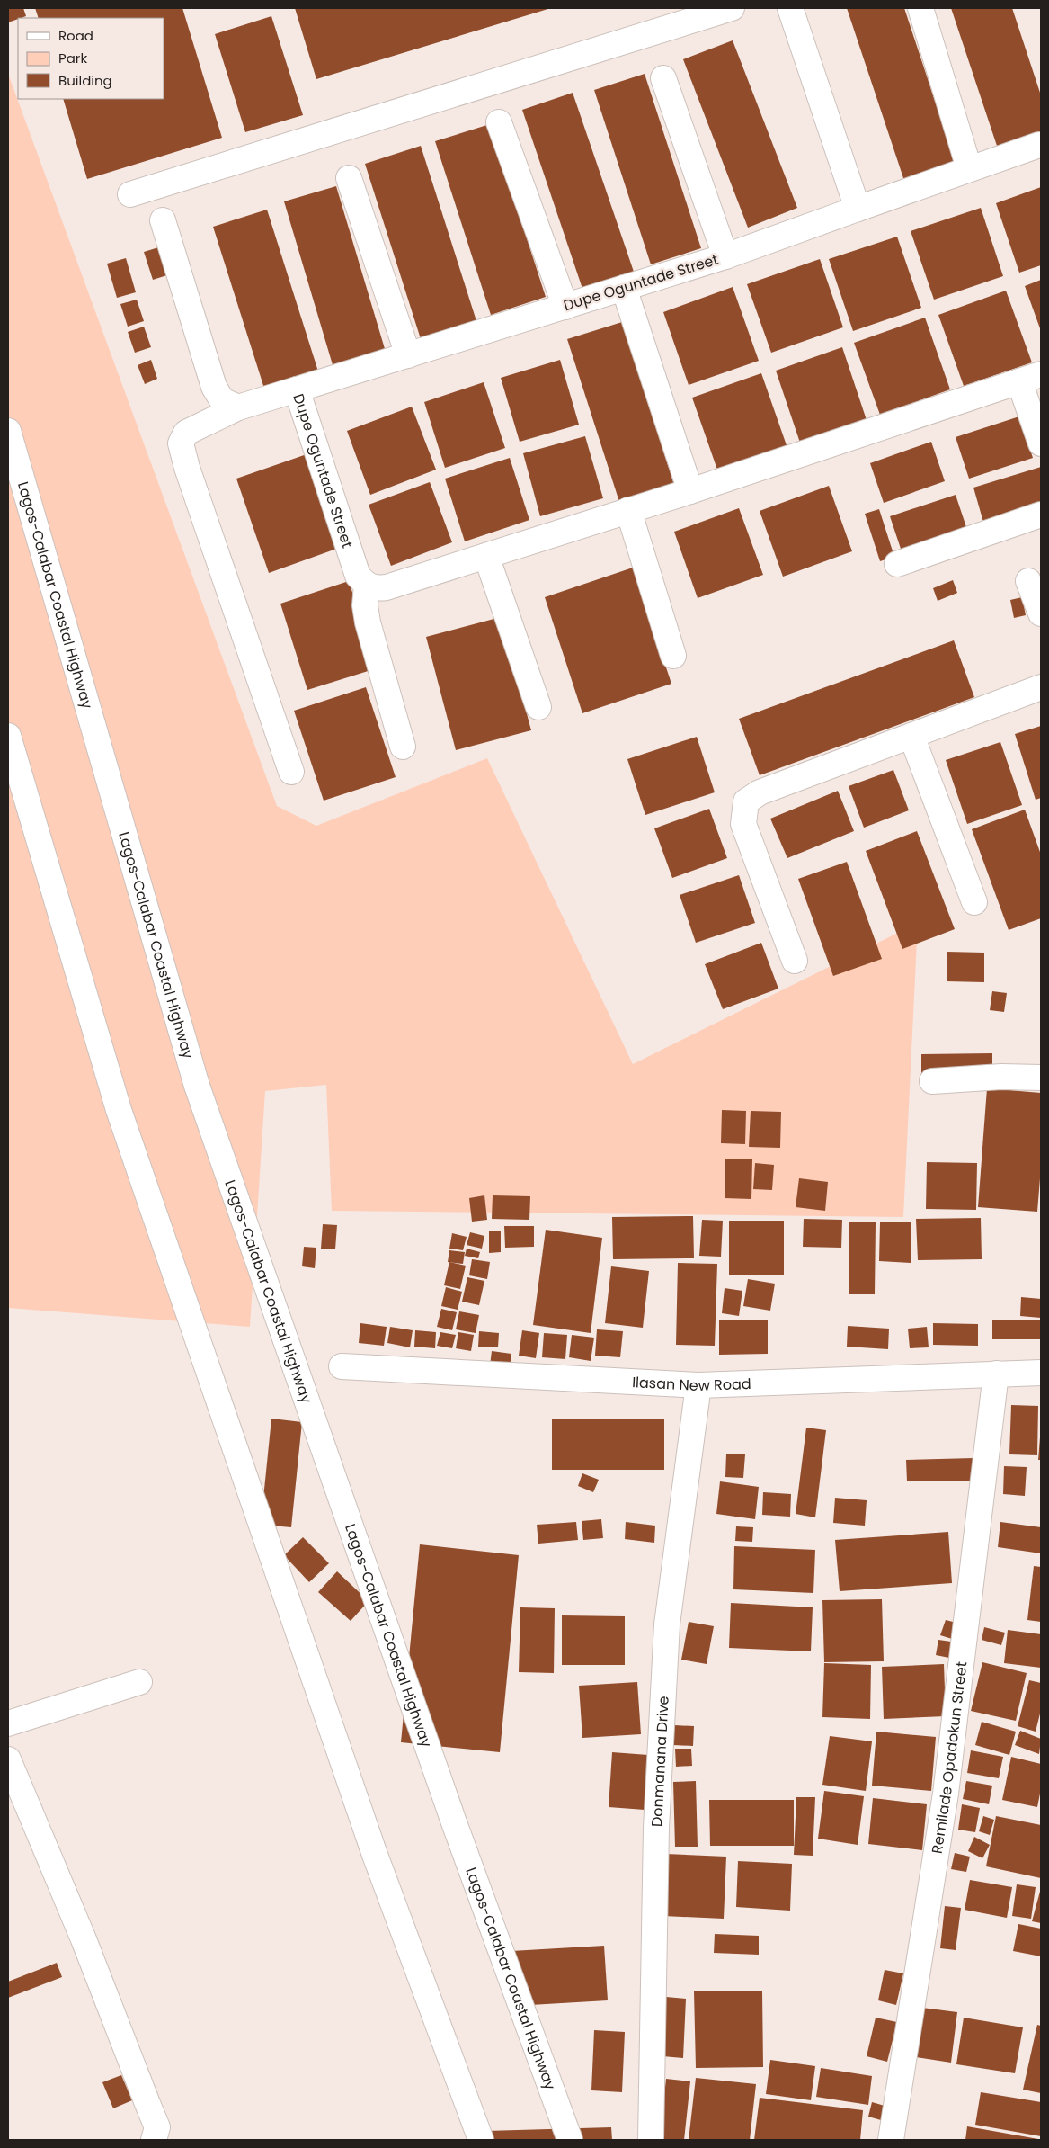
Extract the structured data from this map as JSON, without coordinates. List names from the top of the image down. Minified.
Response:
{"streets":{"main road":["Dupe Oguntade Street","Lagos-Calabar Coastal Highway","Ilasan New Road","Remilade Opadokun Street","Donmanana Drive"]},"crossings":[["Ilasan New Road","Remilade Opadokun Street"],["Ilasan New Road","Donmanana Drive"]],"legend":["Road","Park","Building"]}
